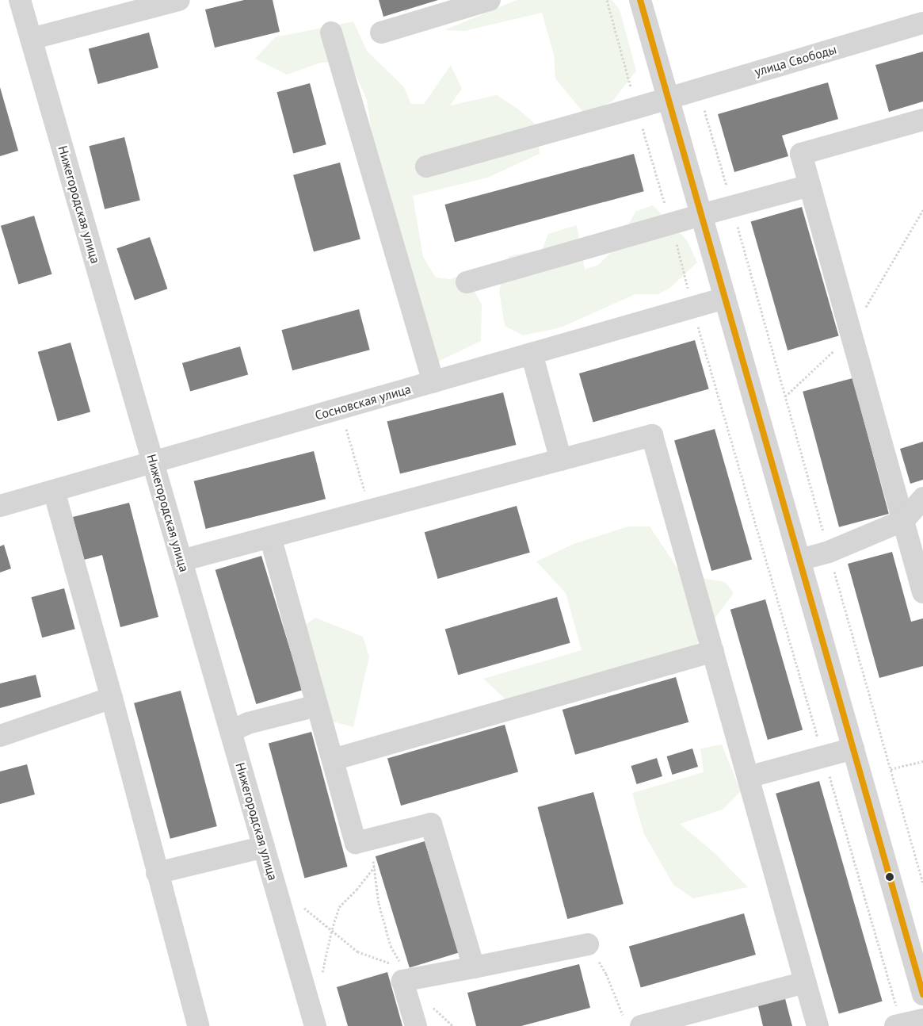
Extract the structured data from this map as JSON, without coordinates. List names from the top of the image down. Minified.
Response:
{"streets":{"street":["улица Свободы","Нижегородская улица","Сосновская улица"]},"crossings":[["Нижегородская улица","Сосновская улица"]]}
